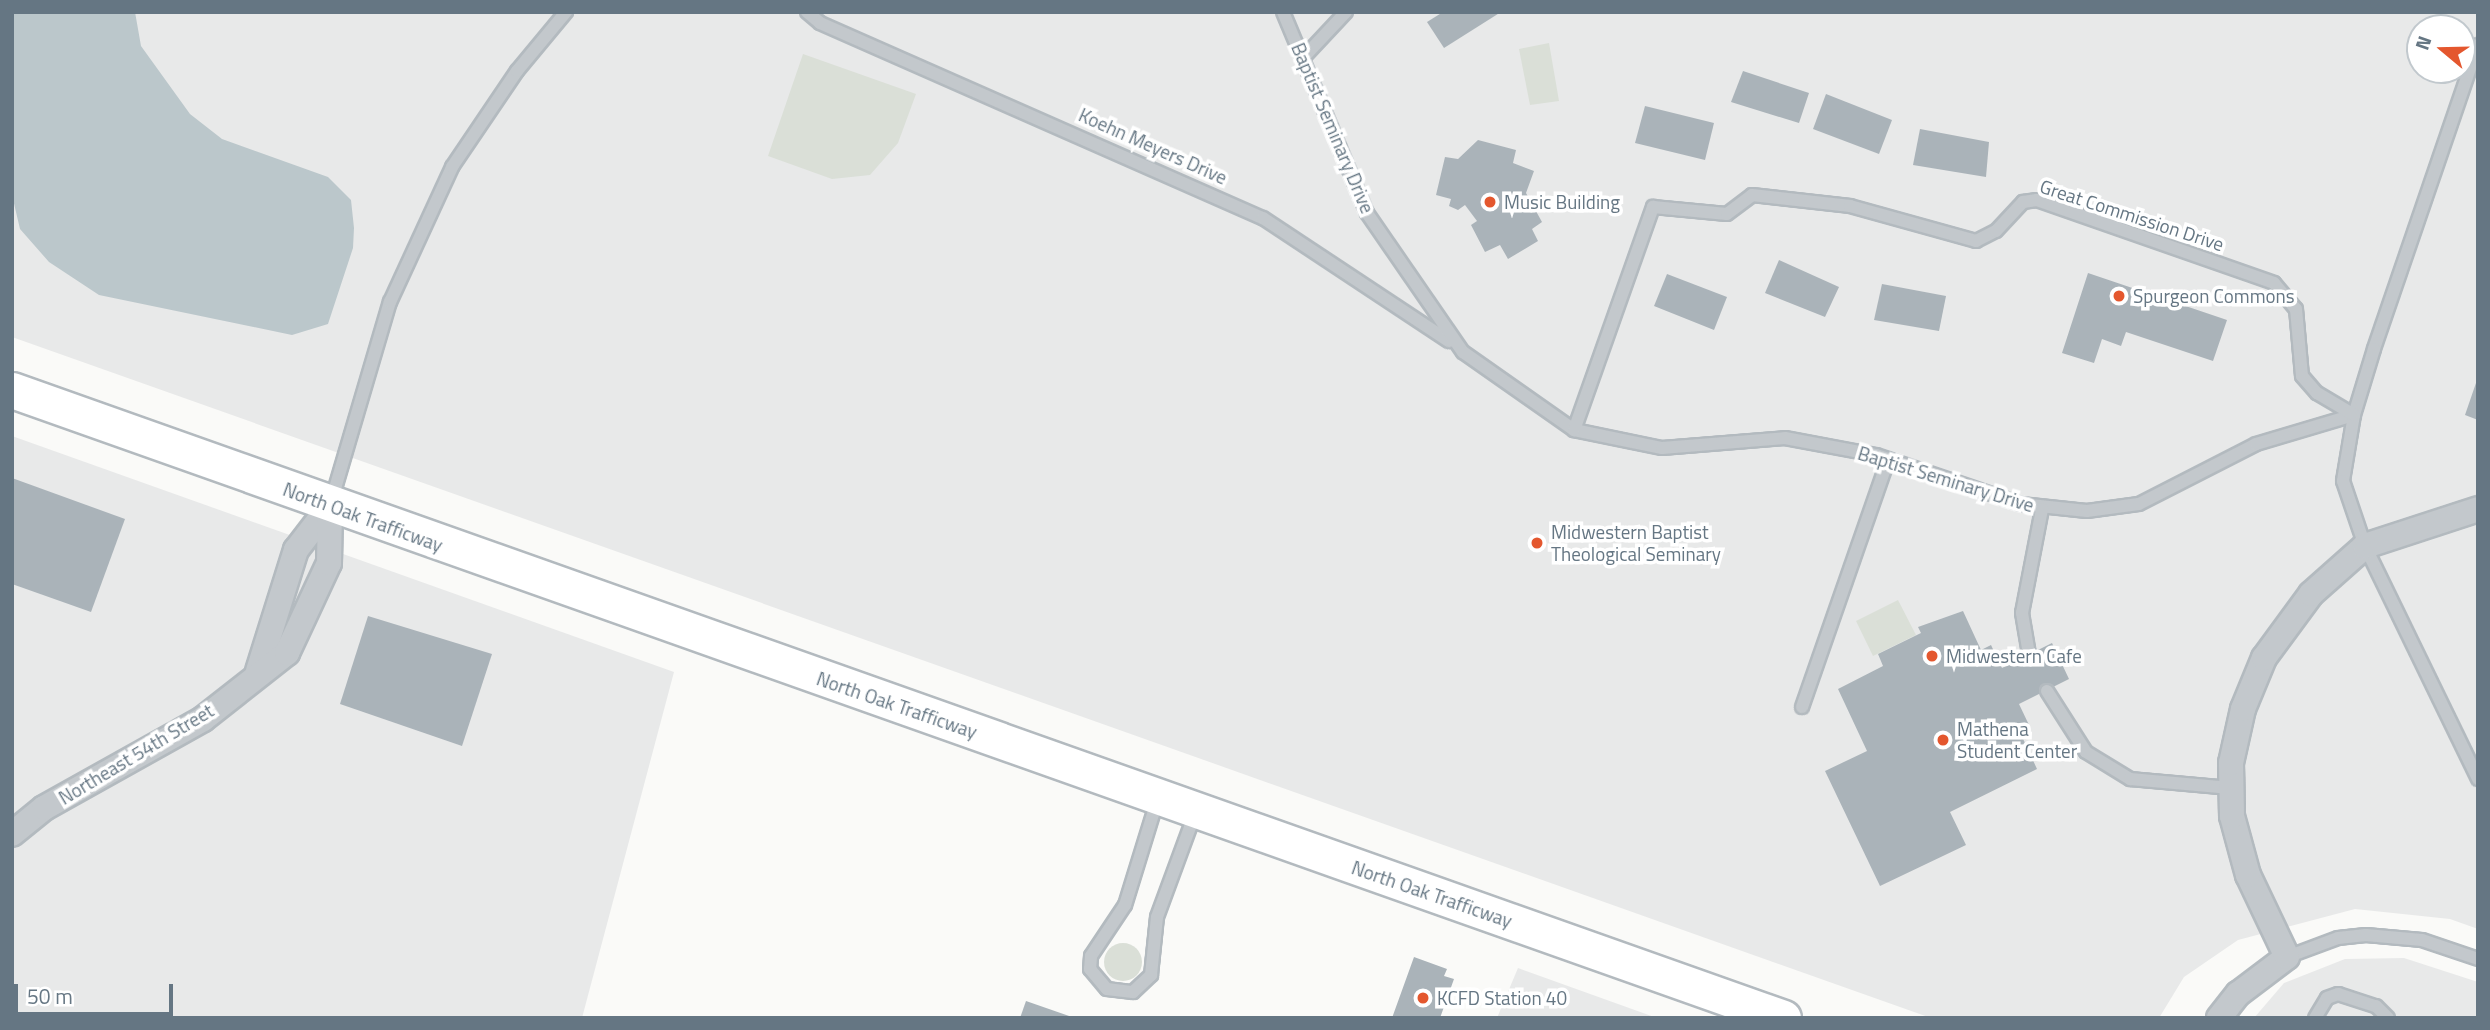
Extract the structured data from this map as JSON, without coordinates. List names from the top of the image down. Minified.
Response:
{"streets":{"main road":["North Oak Trafficway"],"street":["Northeast 54th Street"],"lane":["Baptist Seminary Drive","Koehn Meyers Drive","Great Commission Drive"]},"crossings":[["Baptist Seminary Drive","Koehn Meyers Drive"],["Baptist Seminary Drive","Great Commission Drive"],["North Oak Trafficway","Northeast 54th Street"]],"places":["Music Building","Spurgeon Commons","Midwestern Baptist Theological Seminary","Midwestern Cafe","Mathena Student Center","KCFD Station 40"],"scale_bar":"50 m","north":"left"}
